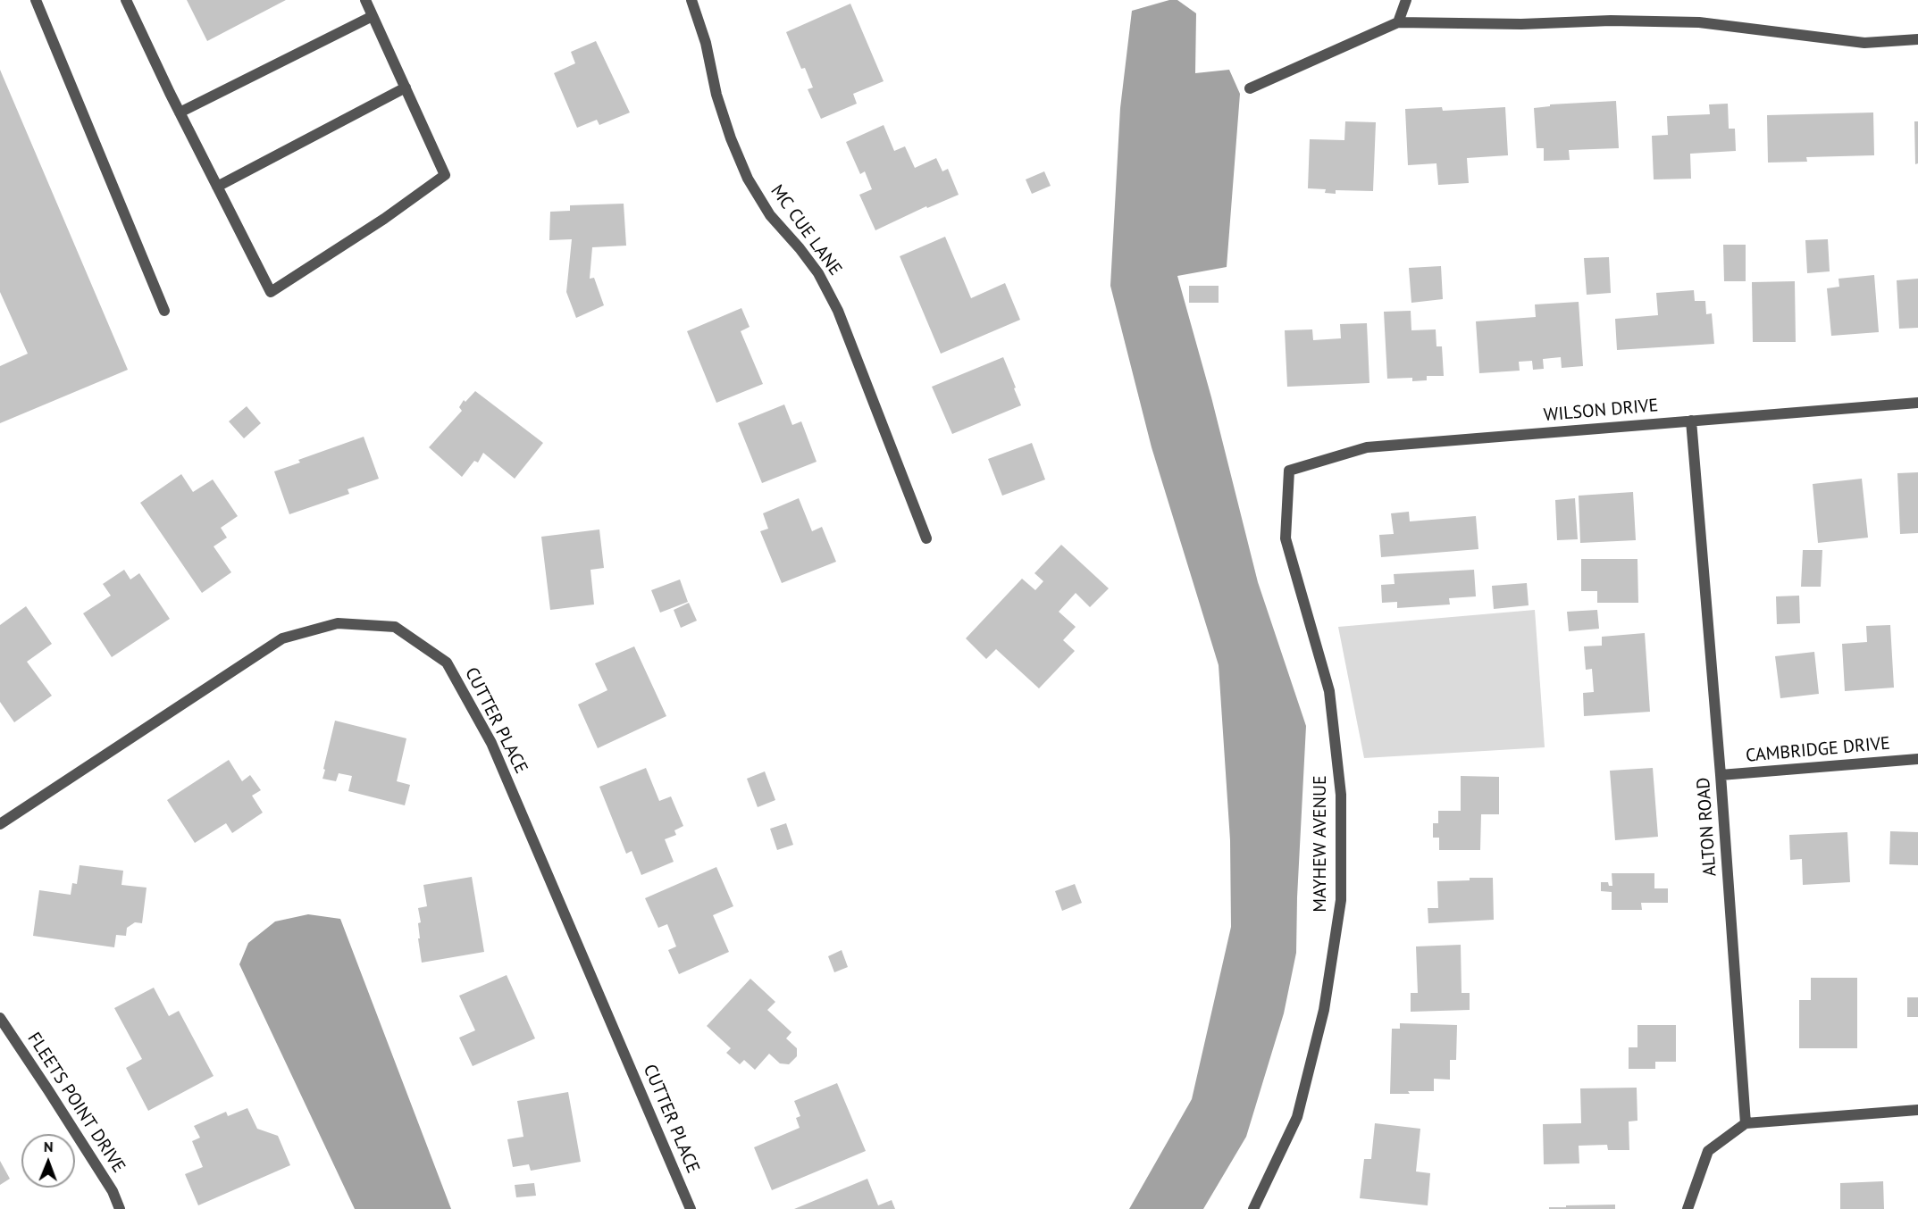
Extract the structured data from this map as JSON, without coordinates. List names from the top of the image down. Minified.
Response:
{"streets":{"street":["MC CUE LANE","WILSON DRIVE","CUTTER PLACE","CAMBRIDGE DRIVE","ALTON ROAD","MAYHEW AVENUE","FLEETS POINT DRIVE"]},"crossings":[["WILSON DRIVE","ALTON ROAD"],["WILSON DRIVE","MAYHEW AVENUE"],["CAMBRIDGE DRIVE","ALTON ROAD"]],"north":"top"}
